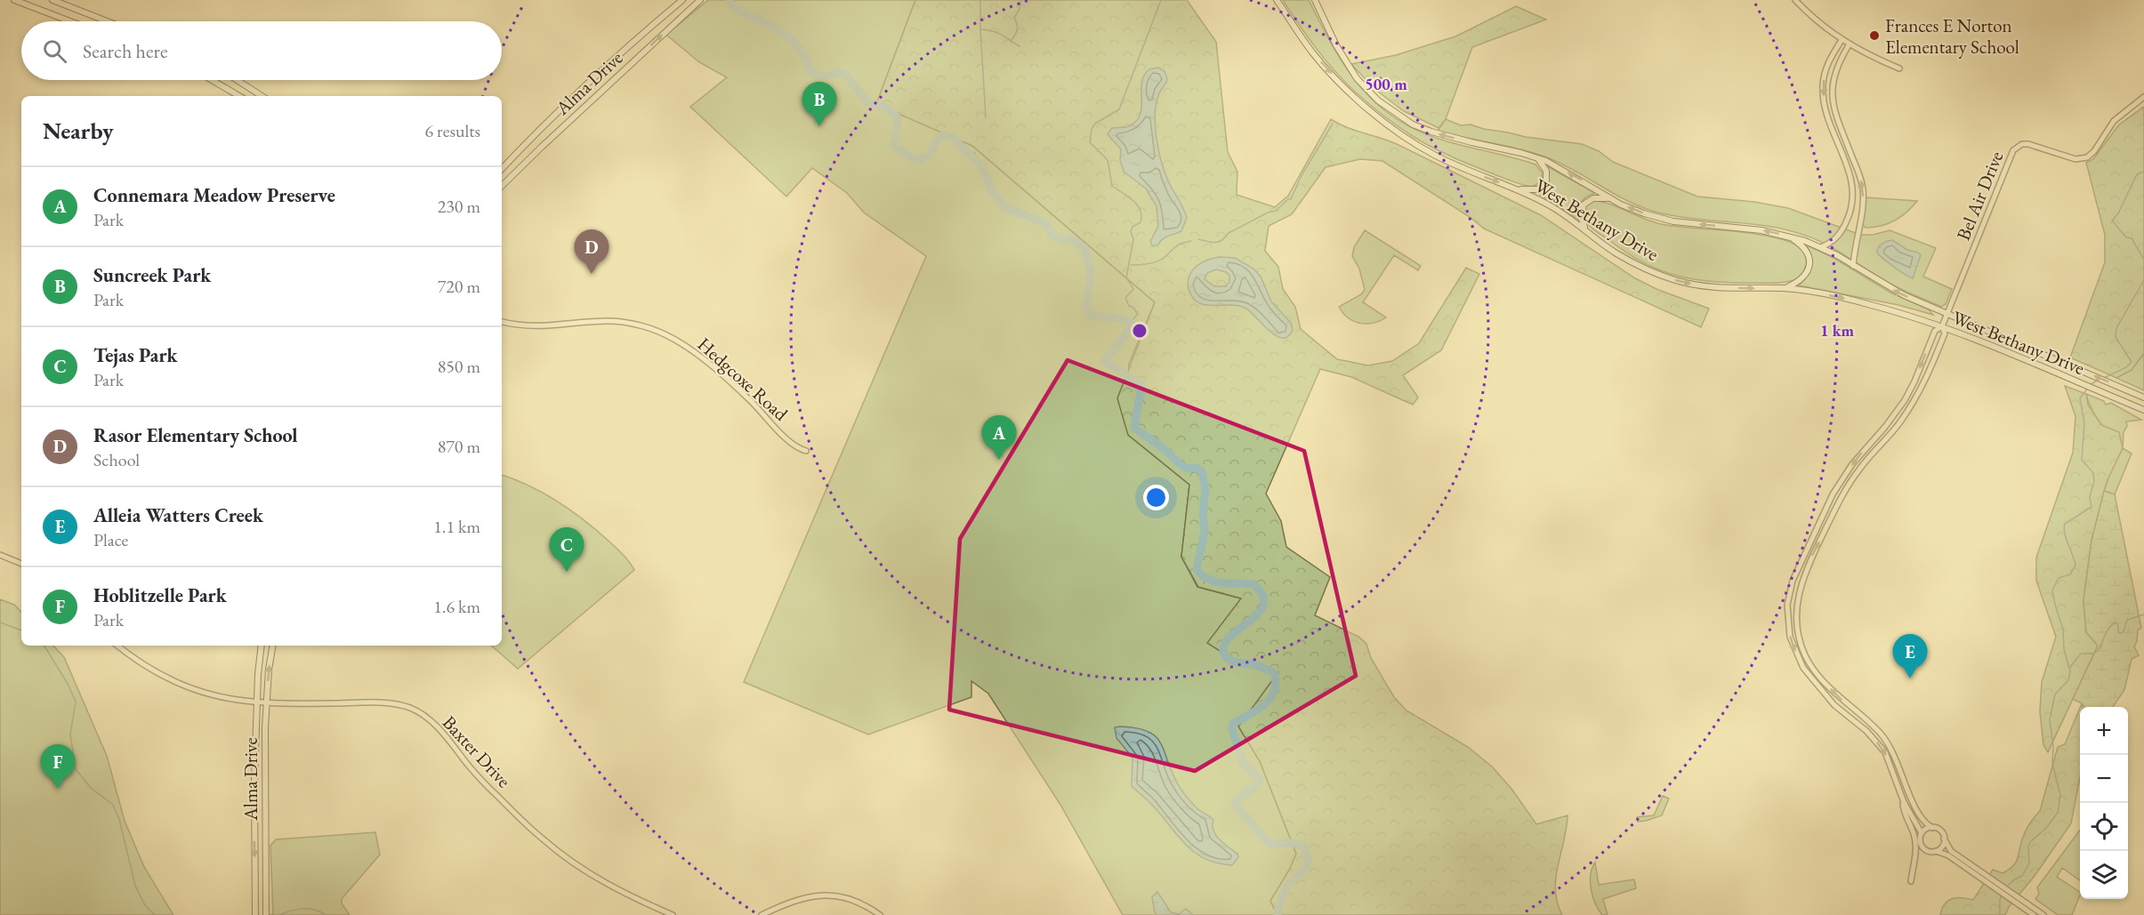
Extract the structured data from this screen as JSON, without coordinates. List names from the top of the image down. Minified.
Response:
{"streets":{"main road":["Alma Drive","West Bethany Drive"],"street":["Bel Air Drive","Hedgcoxe Road","Baxter Drive"]},"crossings":[["Alma Drive","Baxter Drive"],["Bel Air Drive","West Bethany Drive"]],"places":["Frances E Norton Elementary School"],"page":{"search":"Search here","pins":["B","D","A","C","E","F"],"heading":["Nearby","6 results"],"list":[{"mark":"A","name":"Connemara Meadow Preserve","note":"Park","value":"230 m"},{"mark":"B","name":"Suncreek Park","note":"Park","value":"720 m"},{"mark":"C","name":"Tejas Park","note":"Park","value":"850 m"},{"mark":"D","name":"Rasor Elementary School","note":"School","value":"870 m"},{"mark":"E","name":"Alleia Watters Creek","note":"Place","value":"1.1 km"},{"mark":"F","name":"Hoblitzelle Park","note":"Park","value":"1.6 km"}],"map_buttons":["+","−"]},"rings":["500 m","1 km"]}
